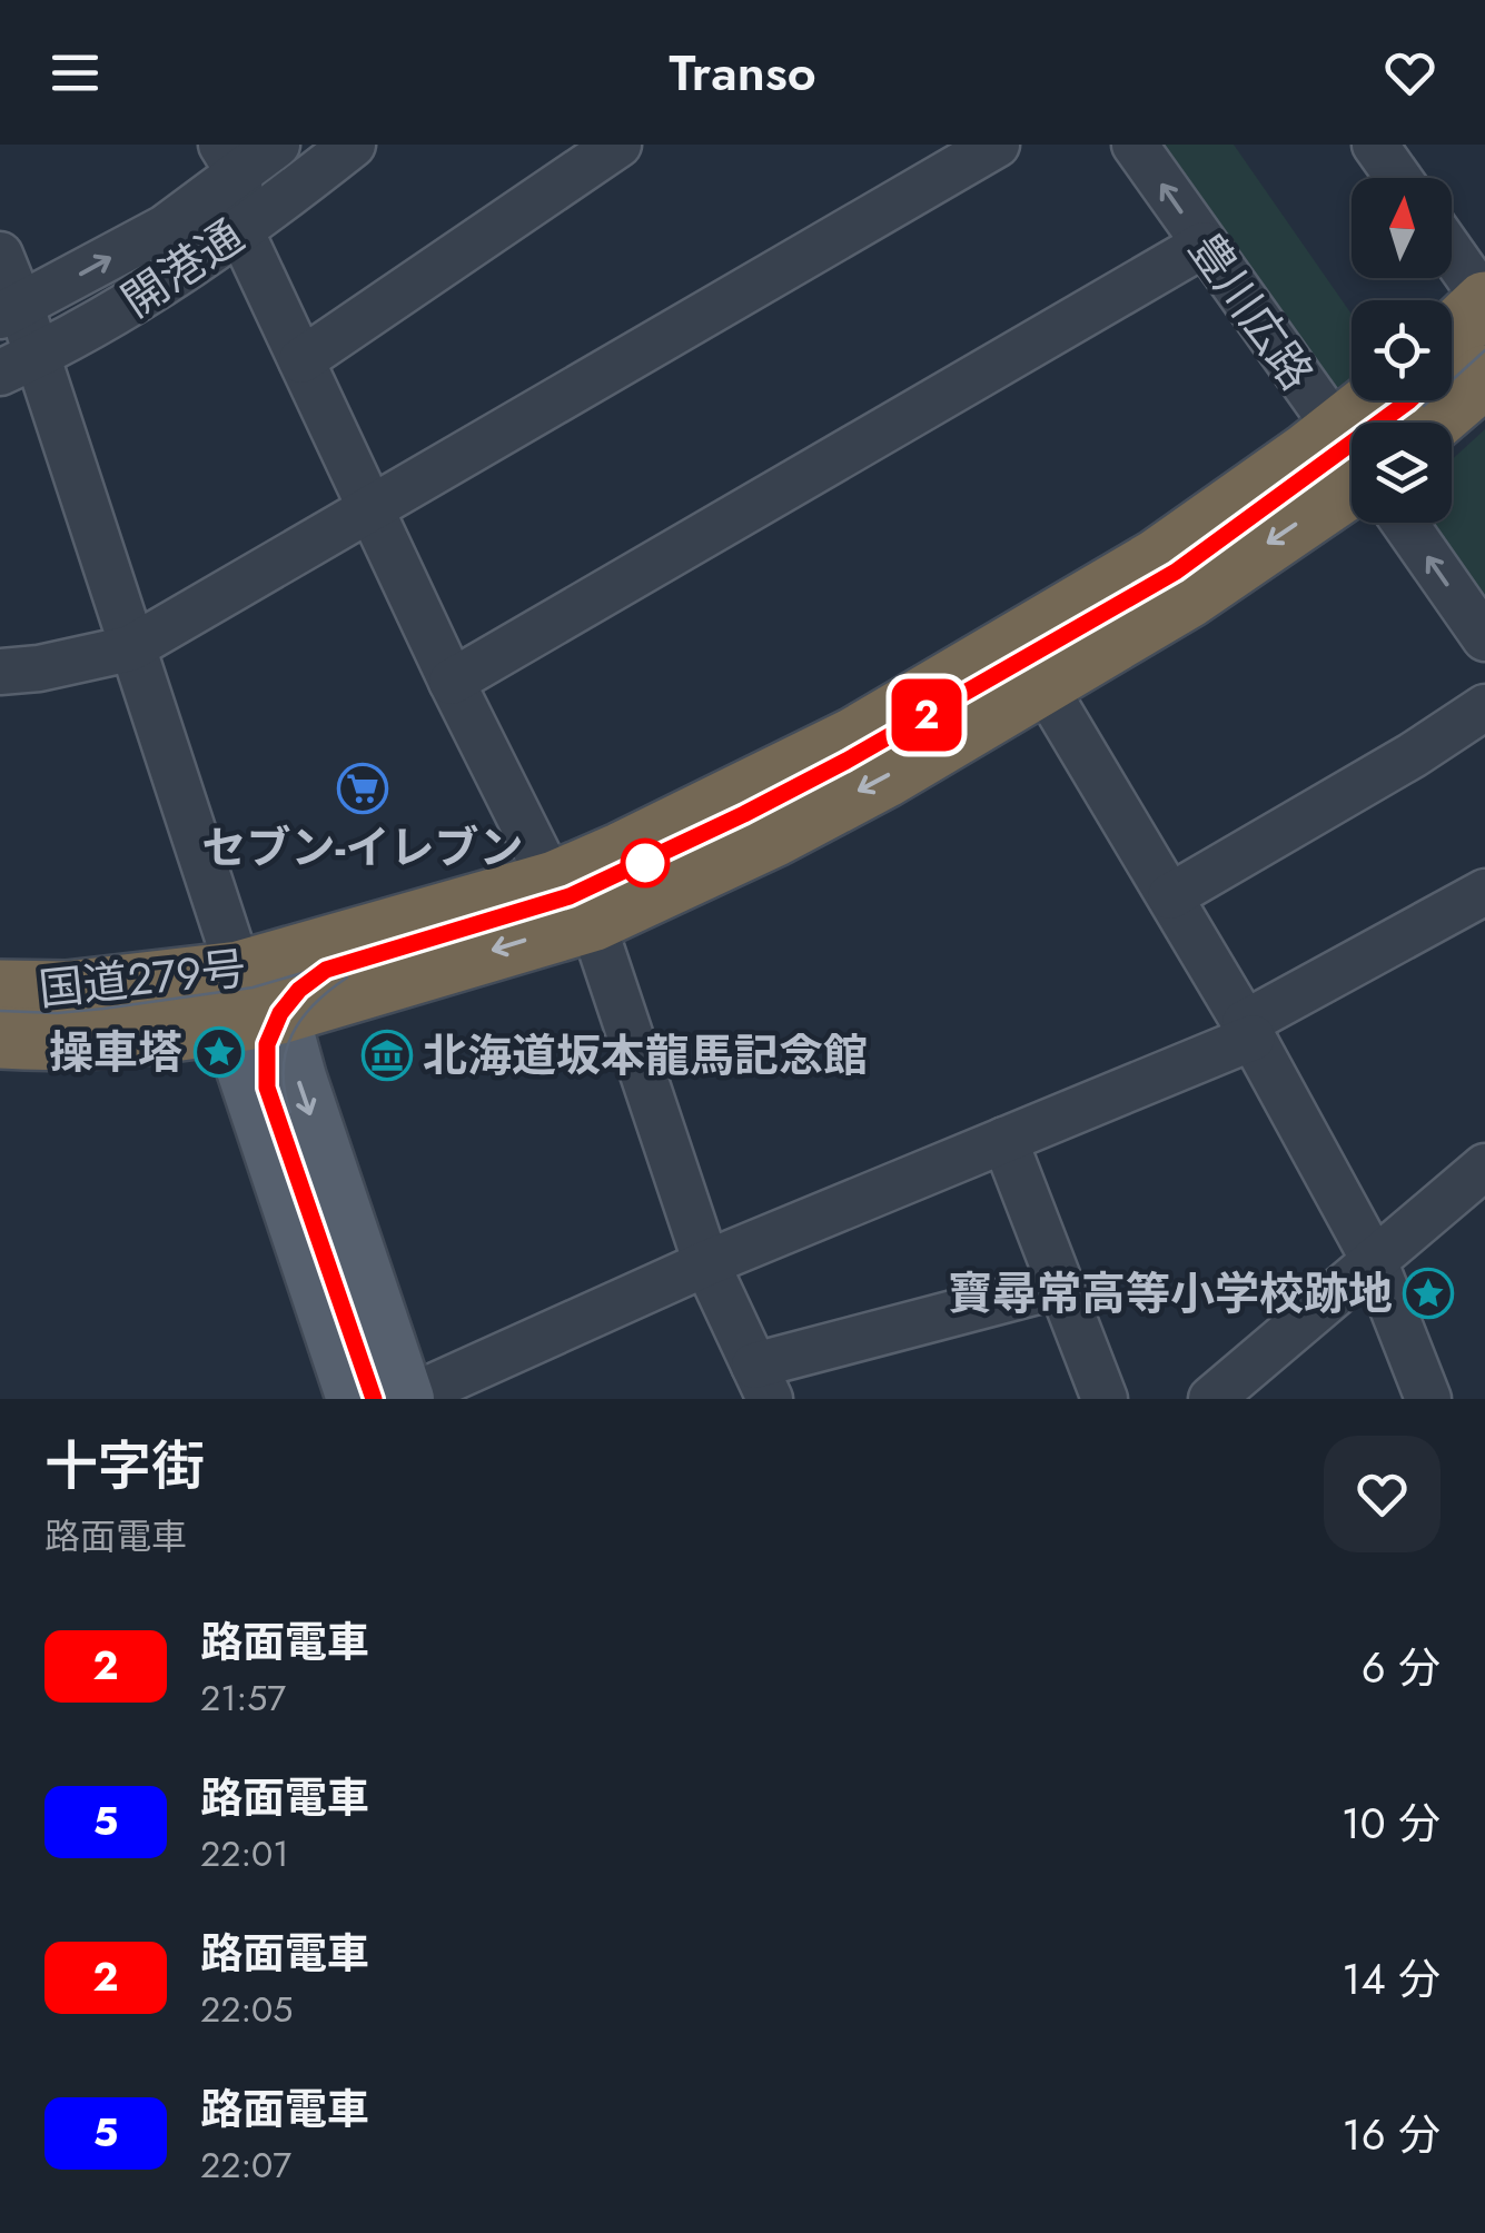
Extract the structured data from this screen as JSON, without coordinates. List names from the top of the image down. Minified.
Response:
{"streets":{"highway":["国道279号"],"street":["開港通","豊川広路"]},"places":{"supermarket":["セブン-イレブン"],"place":["操車塔","寶尋常高等小学校跡地"],"museum":["北海道坂本龍馬記念館"]},"lines":["tram line 2"],"north":"top","page":{"header":"Transo","on_map":"2","heading":["十字街","路面電車"],"list":[{"mark":"2","name":"路面電車","note":"21:57","value":"6 分"},{"mark":"5","name":"路面電車","note":"22:01","value":"10 分"},{"mark":"2","name":"路面電車","note":"22:05","value":"14 分"},{"mark":"5","name":"路面電車","note":"22:07","value":"16 分"}]}}
